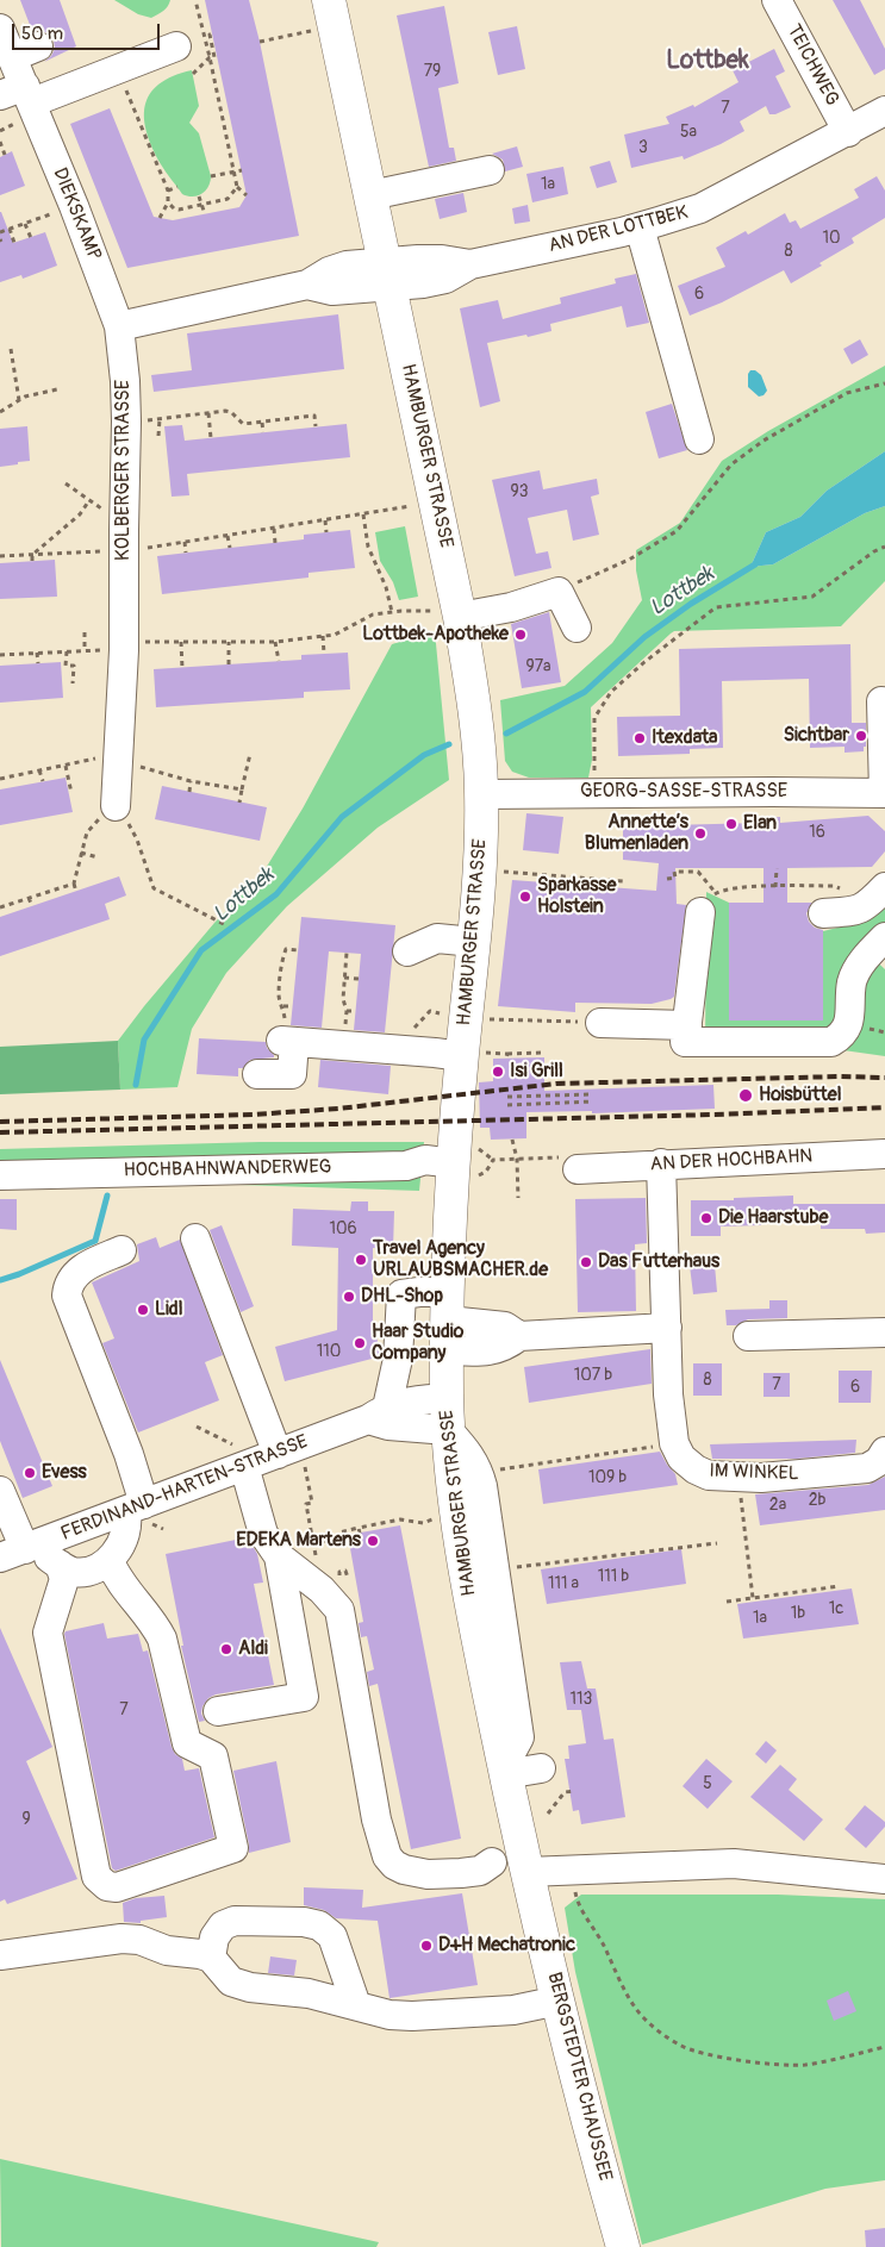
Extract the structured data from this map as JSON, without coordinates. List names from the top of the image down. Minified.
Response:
{"streets":{"main road":["HAMBURGER STRASSE","BERGSTEDTER CHAUSSEE"],"street":["TEICHWEG","DIEKSKAMP","AN DER LOTTBEK","KOLBERGER STRASSE","GEORG-SASSE-STRASSE","AN DER HOCHBAHN","HOCHBAHNWANDERWEG","IM WINKEL","FERDINAND-HARTEN-STRASSE"]},"crossings":[["TEICHWEG","AN DER LOTTBEK"],["DIEKSKAMP","KOLBERGER STRASSE"],["AN DER LOTTBEK","HAMBURGER STRASSE"],["HAMBURGER STRASSE","GEORG-SASSE-STRASSE"],["HAMBURGER STRASSE","HOCHBAHNWANDERWEG"],["HAMBURGER STRASSE","FERDINAND-HARTEN-STRASSE"],["HAMBURGER STRASSE","BERGSTEDTER CHAUSSEE"]],"districts":["Lottbek"],"water":["Lottbek"],"places":["Lottbek-Apotheke","Sichtbar","Itexdata","Elan","Annette’s Blumenladen","Sparkasse Holstein","Isi Grill","Hoisbüttel","Die Haarstube","Travel Agency URLAUBSMACHER.de","Das Futterhaus","DHL-Shop","Lidl","Haar Studio Company","Evess","EDEKA Martens","Aldi","D+H Mechatronic"],"house_numbers":["79","7","5a","3","1a","10","8","6","93","97a","16","106","110","107 b","8","7","6","109 b","2b","2a","111 b","111 a","1c","1b","1a","113","7","5","9"],"scale_bar":"50 m"}
